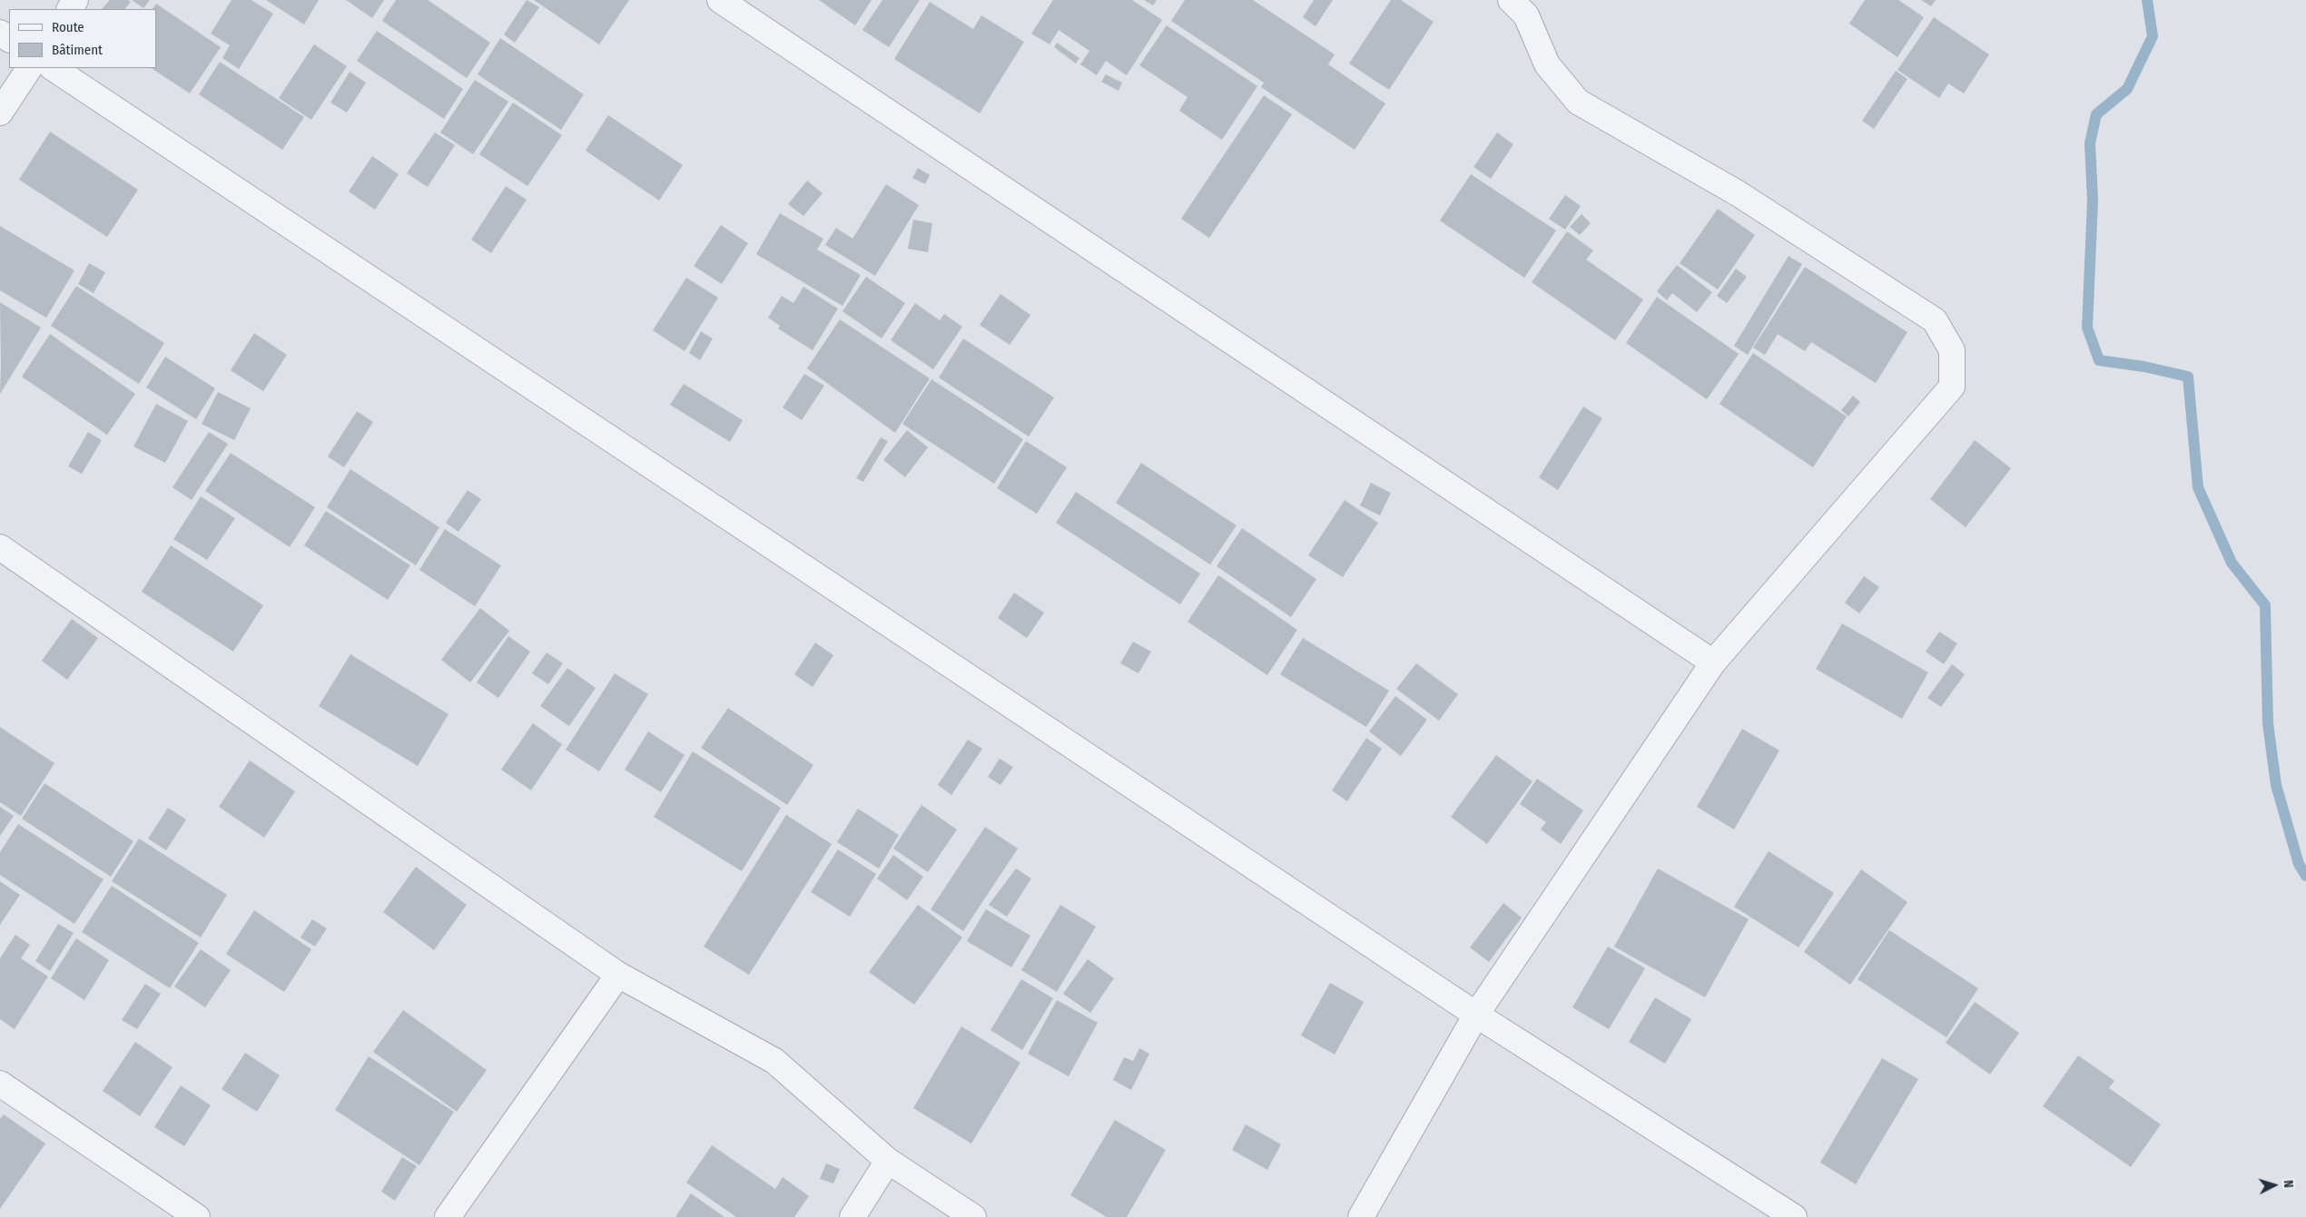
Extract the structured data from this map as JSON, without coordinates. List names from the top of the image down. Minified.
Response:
{"legend":["Route","Bâtiment"],"north":"right"}
